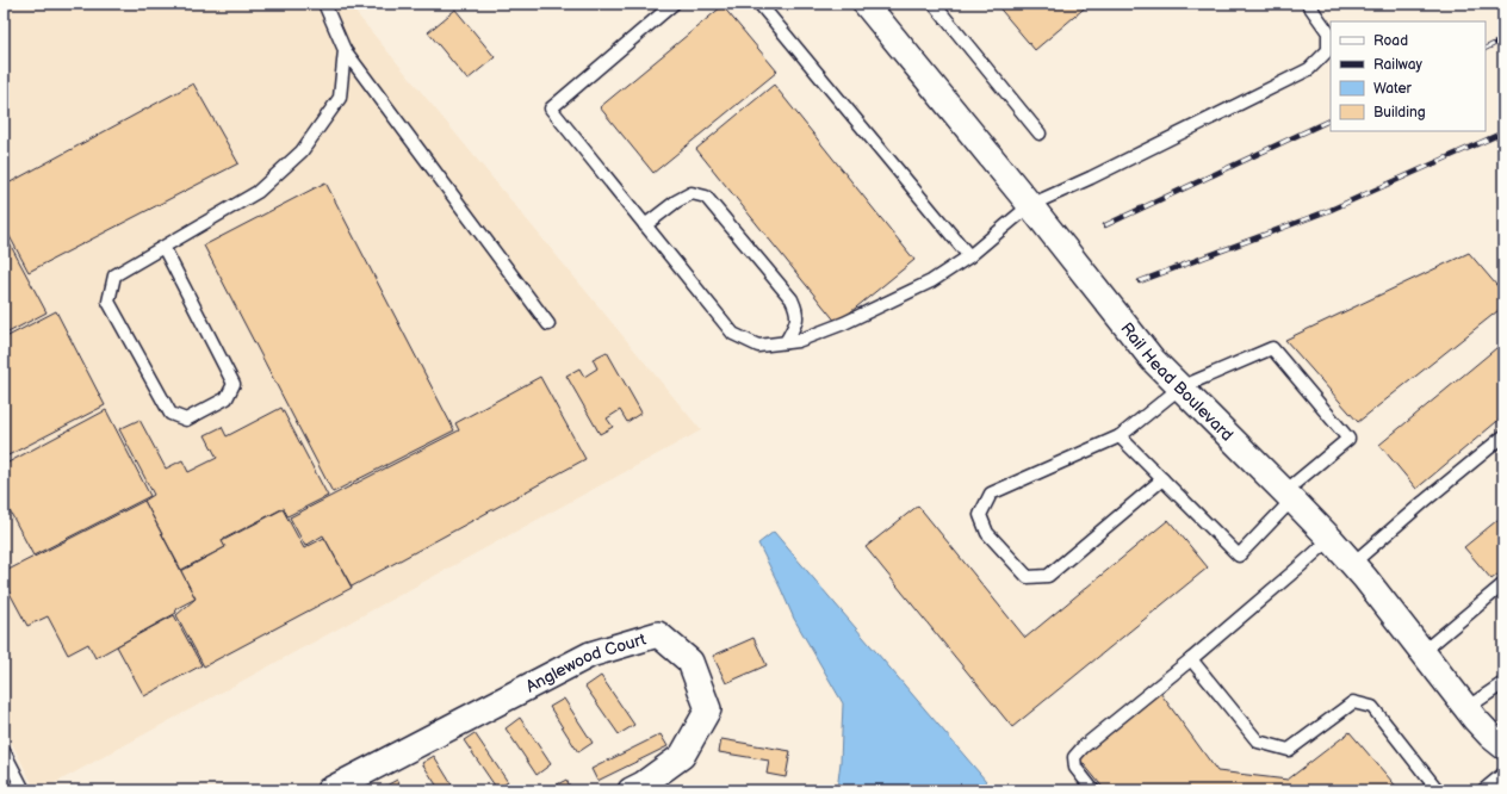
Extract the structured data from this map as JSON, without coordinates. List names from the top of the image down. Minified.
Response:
{"streets":{"street":["Rail Head Boulevard","Anglewood Court"]},"legend":["Road","Railway","Water","Building"]}
